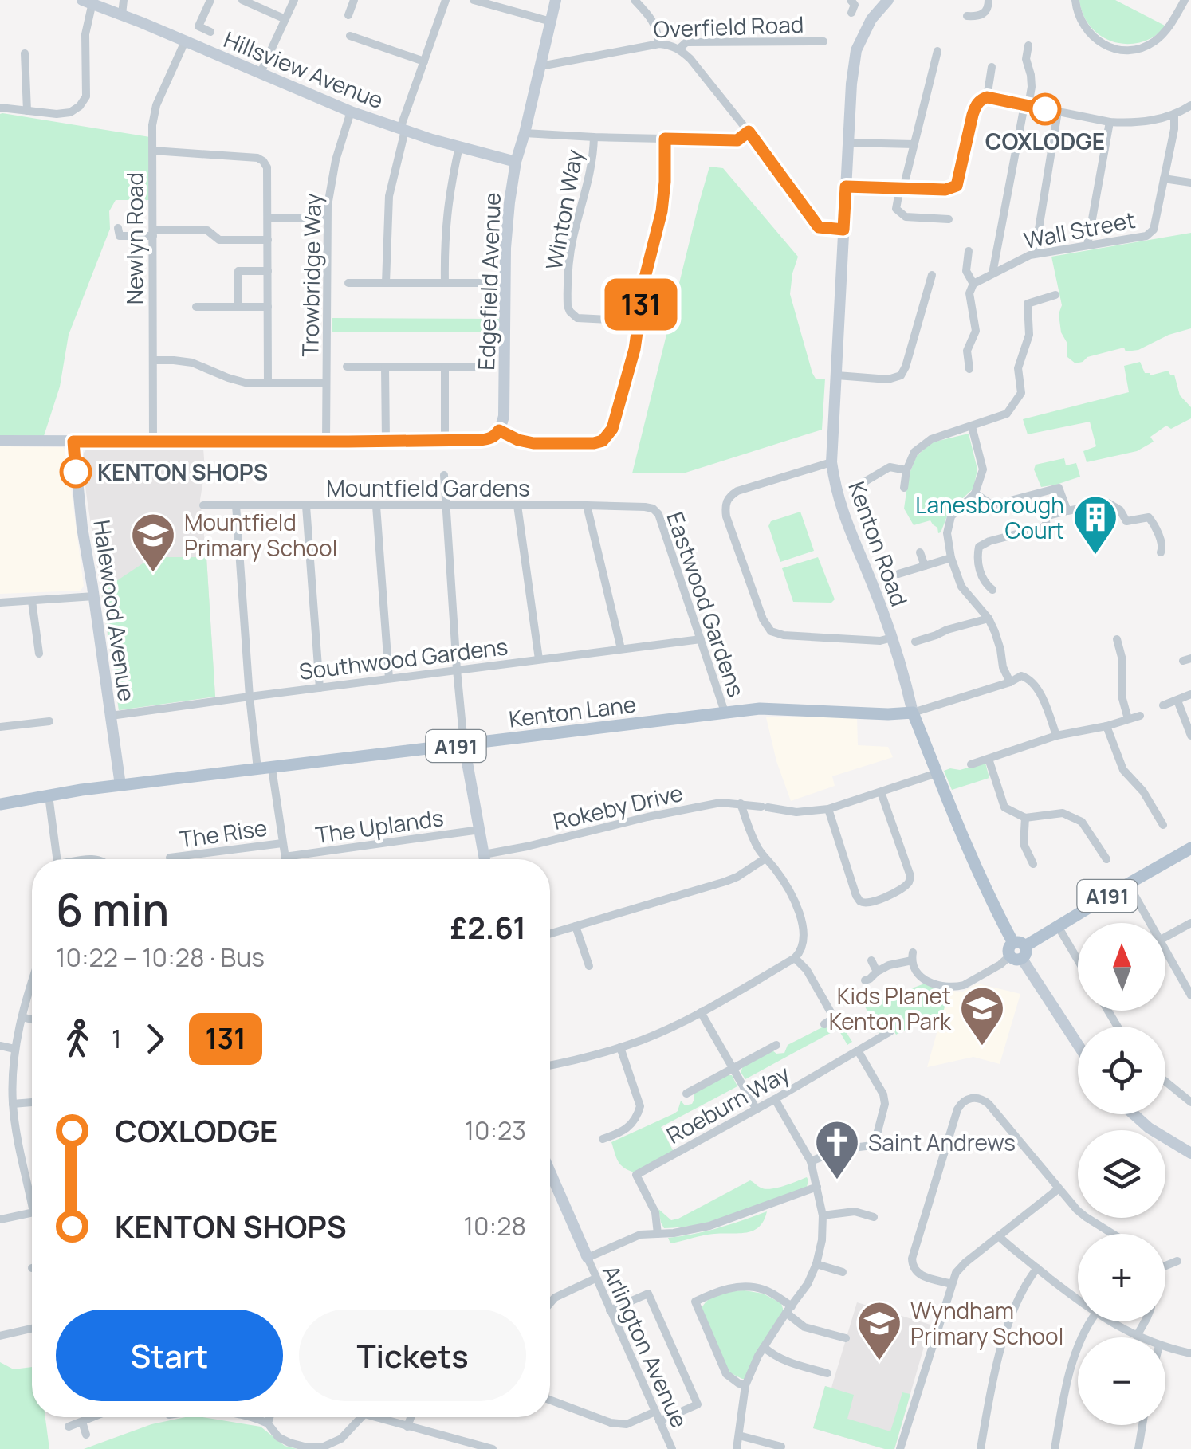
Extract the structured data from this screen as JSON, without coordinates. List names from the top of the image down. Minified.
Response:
{"streets":{"main road":["Kenton Road","Kenton Lane","A191"],"street":["Overfield Road","Hillsview Avenue","Winton Way","Wall Street","Newlyn Road","Trowbridge Way","Edgefield Avenue","Mountfield Gardens","Eastwood Gardens","Halewood Avenue","Southwood Gardens","Rokeby Drive","The Uplands","The Rise","Roeburn Way","Arlington Avenue"]},"crossings":[["Overfield Road","Edgefield Avenue"],["Hillsview Avenue","Newlyn Road"],["Hillsview Avenue","Trowbridge Way"],["Hillsview Avenue","Edgefield Avenue"],["Mountfield Gardens","Eastwood Gardens"],["Kenton Road","Kenton Lane"],["Kenton Road","A191"],["Kenton Road","Rokeby Drive"],["Eastwood Gardens","Southwood Gardens"],["Eastwood Gardens","Kenton Lane"],["Halewood Avenue","Southwood Gardens"],["Halewood Avenue","Kenton Lane"]],"places":{"other":["COXLODGE","KENTON SHOPS"],"building":["Lanesborough Court"],"school or university":["Mountfield Primary School","Kids Planet Kenton Park","Wyndham Primary School"],"church":["Saint Andrews"]},"lines":["bus line 131"],"north":"top","page":{"on_map":"131","heading":["6 min","10:22 – 10:28 · Bus","£2.61"],"map_buttons":["+","−"],"legs":["1","131"],"list":[{"name":"COXLODGE","value":"10:23"},{"name":"KENTON SHOPS","value":"10:28"}],"buttons":["Start","Tickets"]}}
